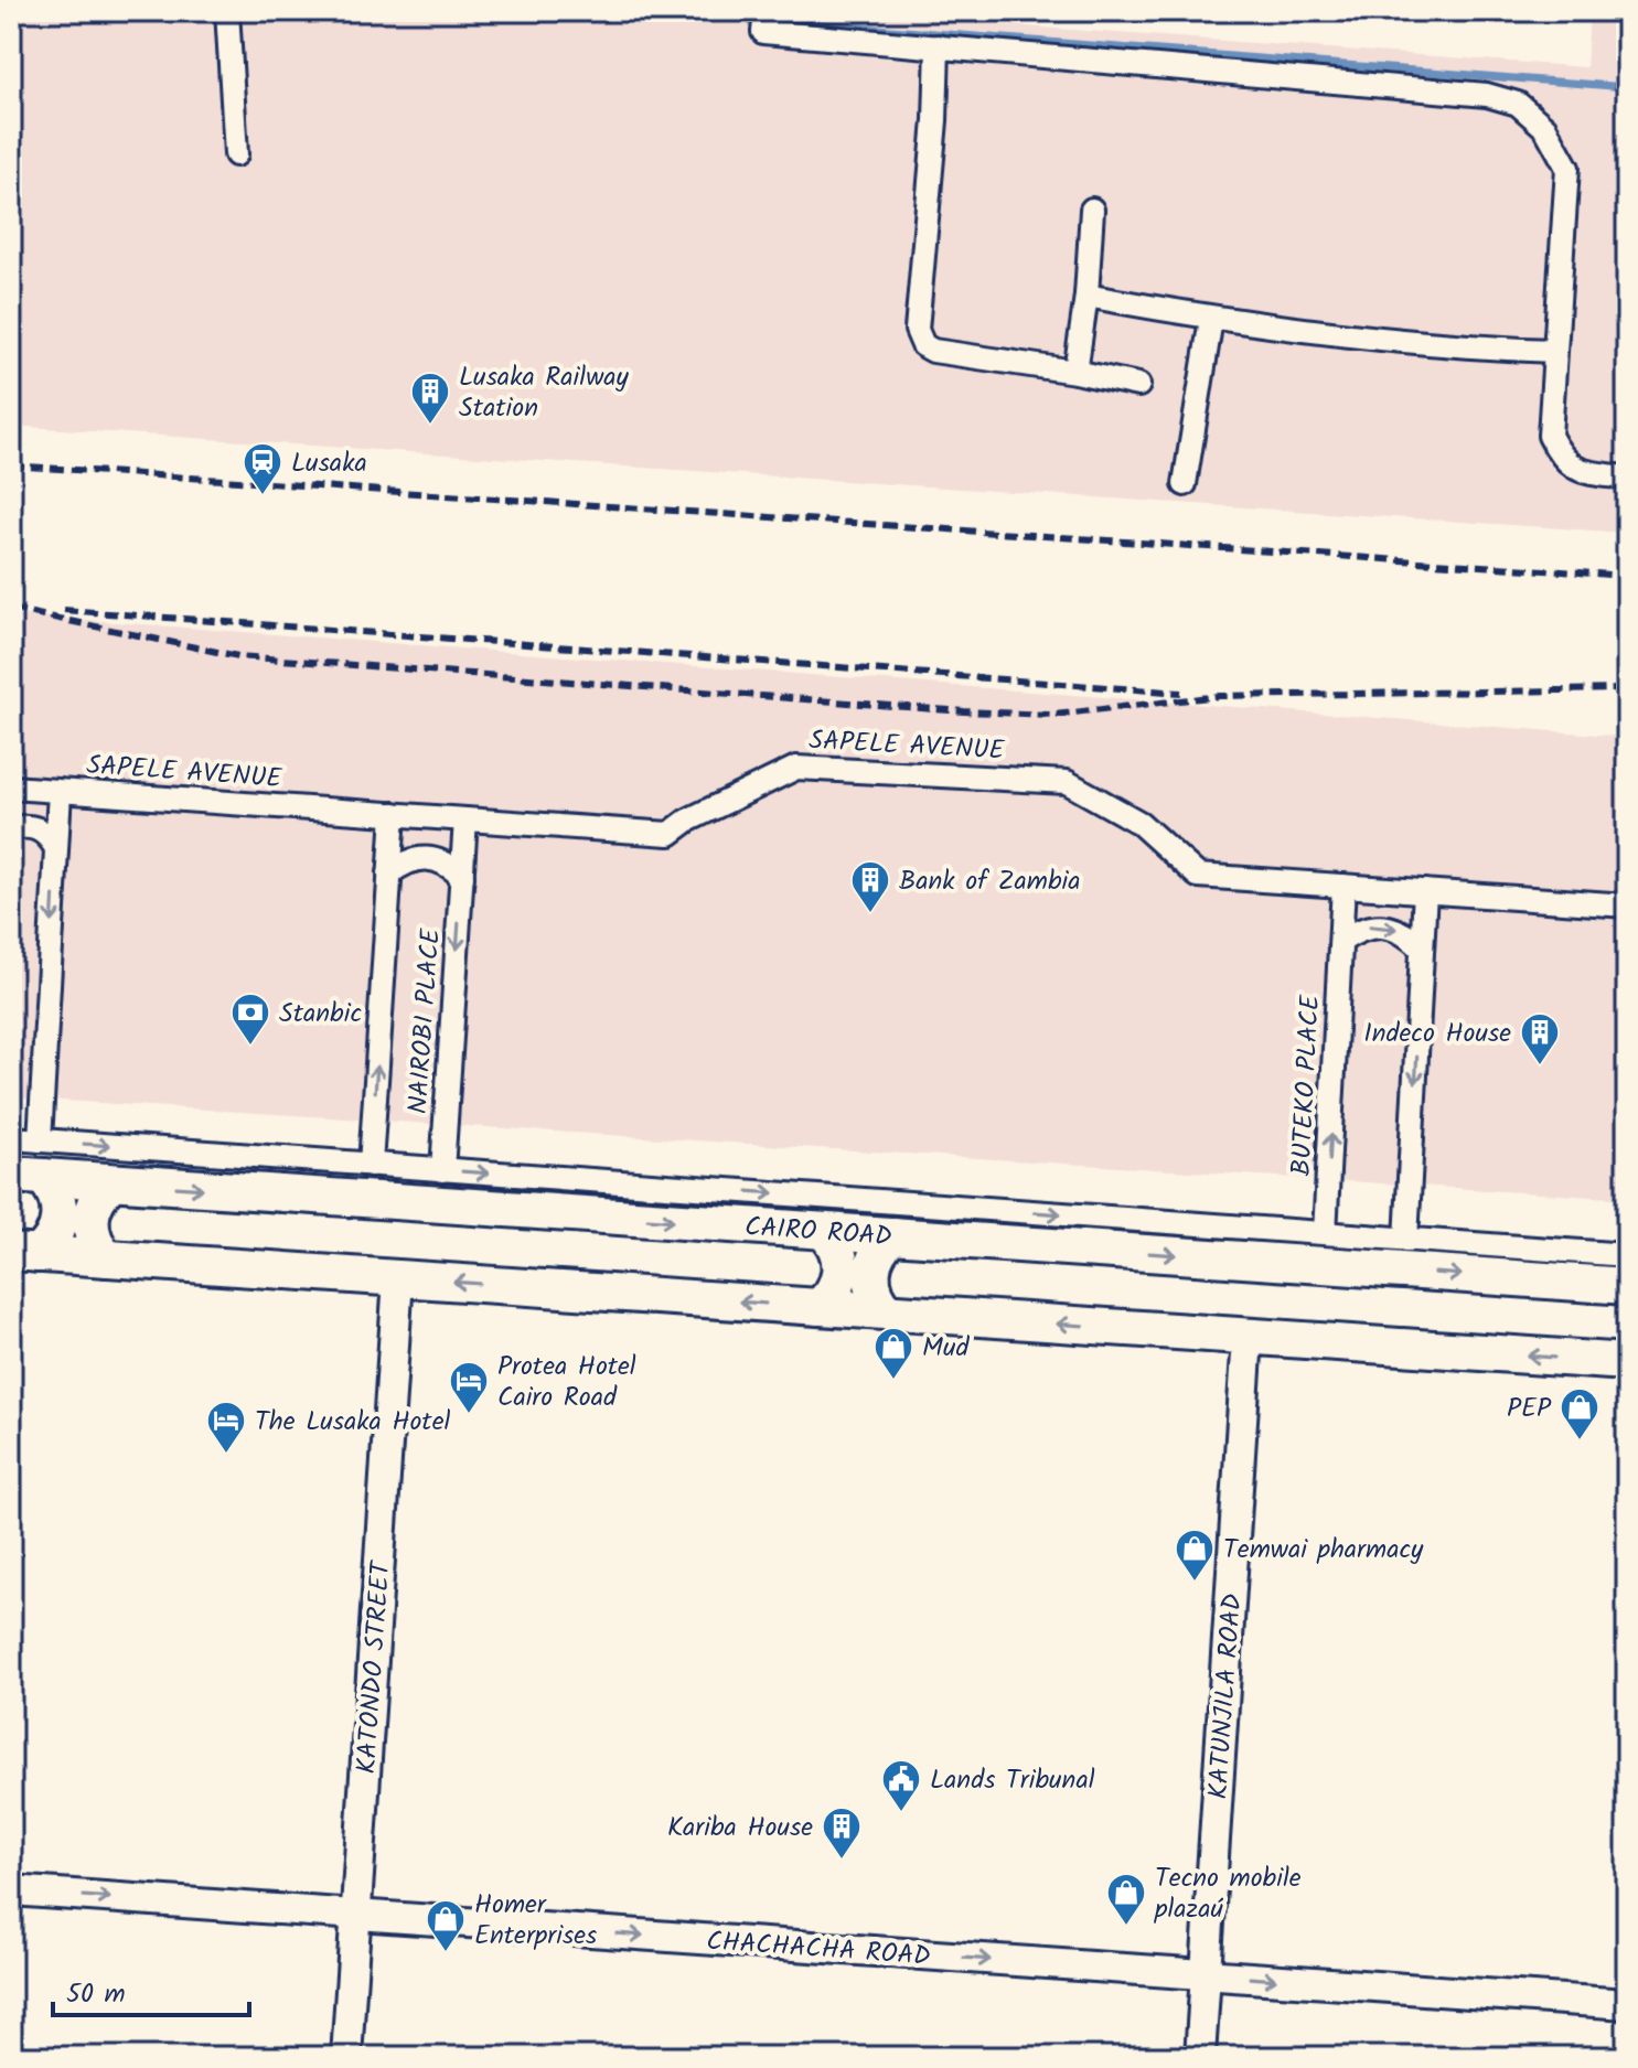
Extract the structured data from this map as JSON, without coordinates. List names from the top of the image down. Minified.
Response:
{"streets":{"main road":["CAIRO ROAD"],"street":["SAPELE AVENUE","NAIROBI PLACE","BUTEKO PLACE","KATONDO STREET","KATUNJILA ROAD","CHACHACHA ROAD"]},"crossings":[["SAPELE AVENUE","NAIROBI PLACE"],["SAPELE AVENUE","BUTEKO PLACE"],["KATONDO STREET","CHACHACHA ROAD"],["KATUNJILA ROAD","CHACHACHA ROAD"]],"one_way":["CHACHACHA ROAD"],"places":{"building":["Lusaka Railway Station","Bank of Zambia","Indeco House","Kariba House"],"station":["Lusaka"],"bank":["Stanbic"],"shop":["Mud","PEP","Temwai pharmacy","Tecno mobile plazaú","Homer Enterprises"],"hotel":["Protea Hotel Cairo Road","The Lusaka Hotel"],"public building":["Lands Tribunal"]},"scale_bar":"50 m"}
